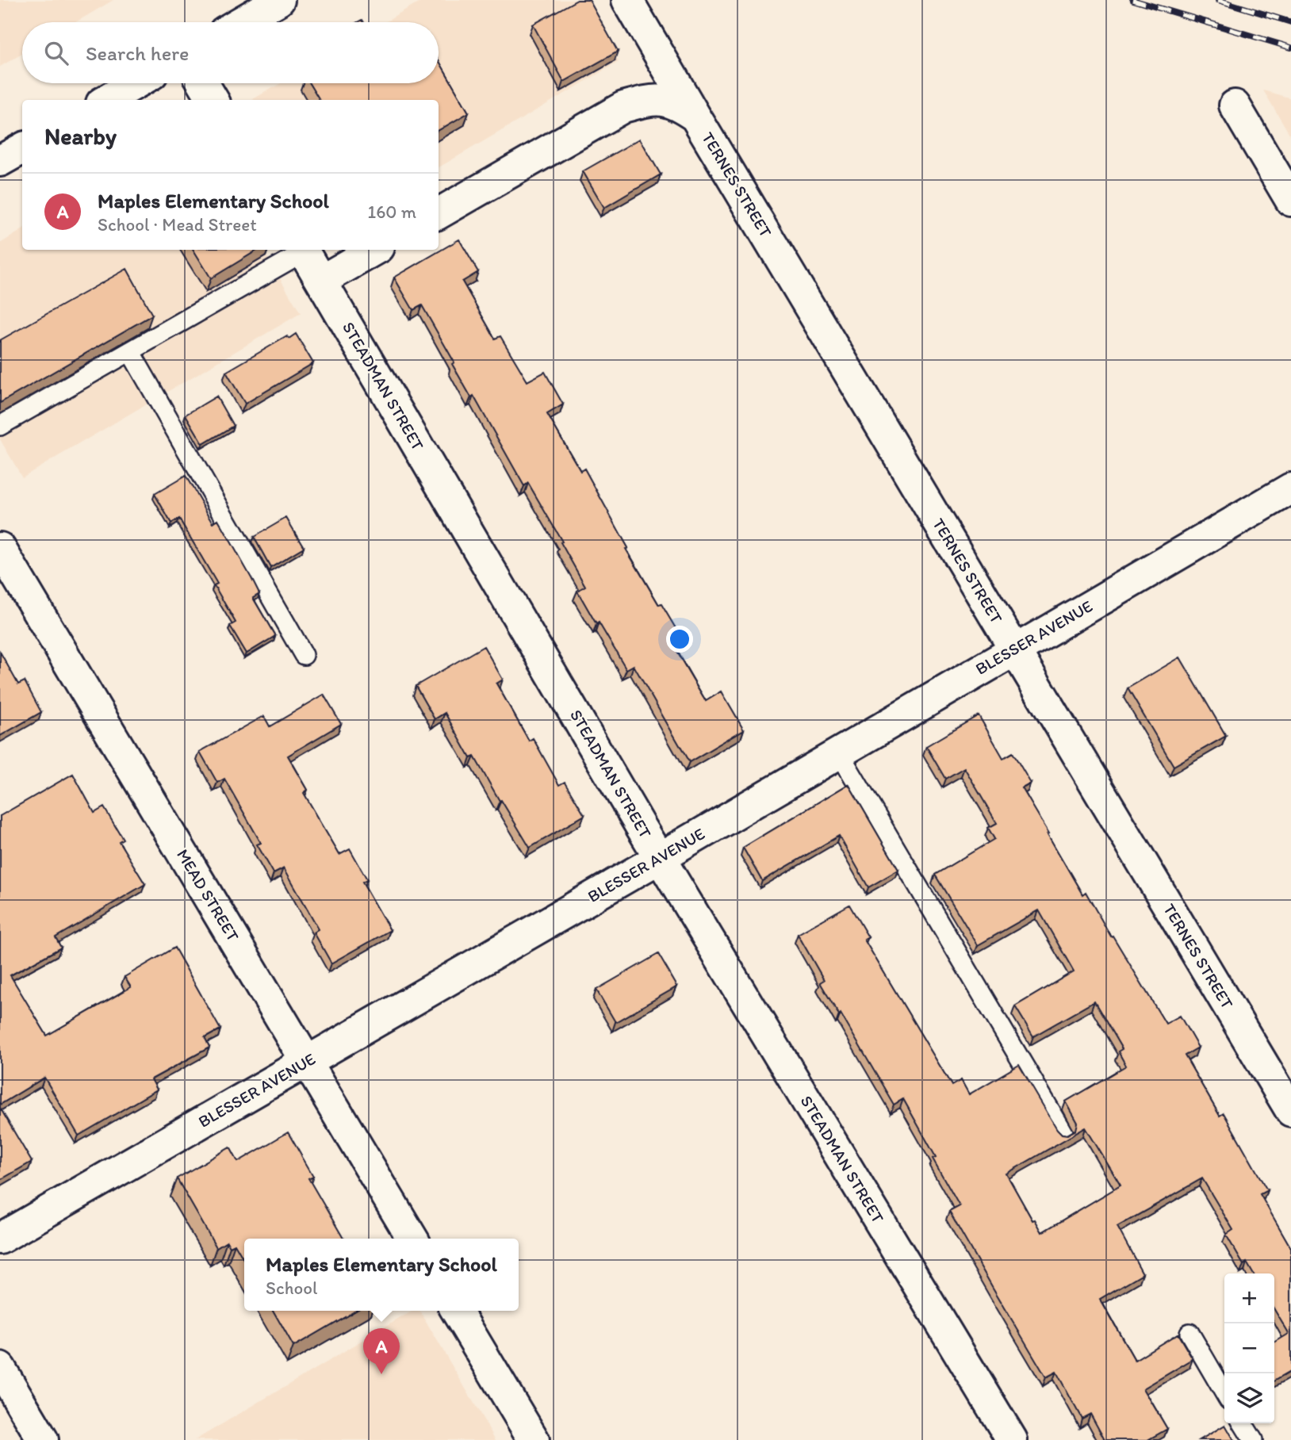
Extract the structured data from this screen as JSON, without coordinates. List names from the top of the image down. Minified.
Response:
{"streets":{"street":["TERNES STREET","STEADMAN STREET","BLESSER AVENUE","MEAD STREET"]},"crossings":[["TERNES STREET","BLESSER AVENUE"],["STEADMAN STREET","BLESSER AVENUE"],["BLESSER AVENUE","MEAD STREET"]],"page":{"search":"Search here","heading":"Nearby","list":[{"mark":"A","name":"Maples Elementary School","note":"School · Mead Street","value":"160 m"}],"popup":["Maples Elementary School","School"],"map_buttons":["+","−"],"pins":"A"}}
